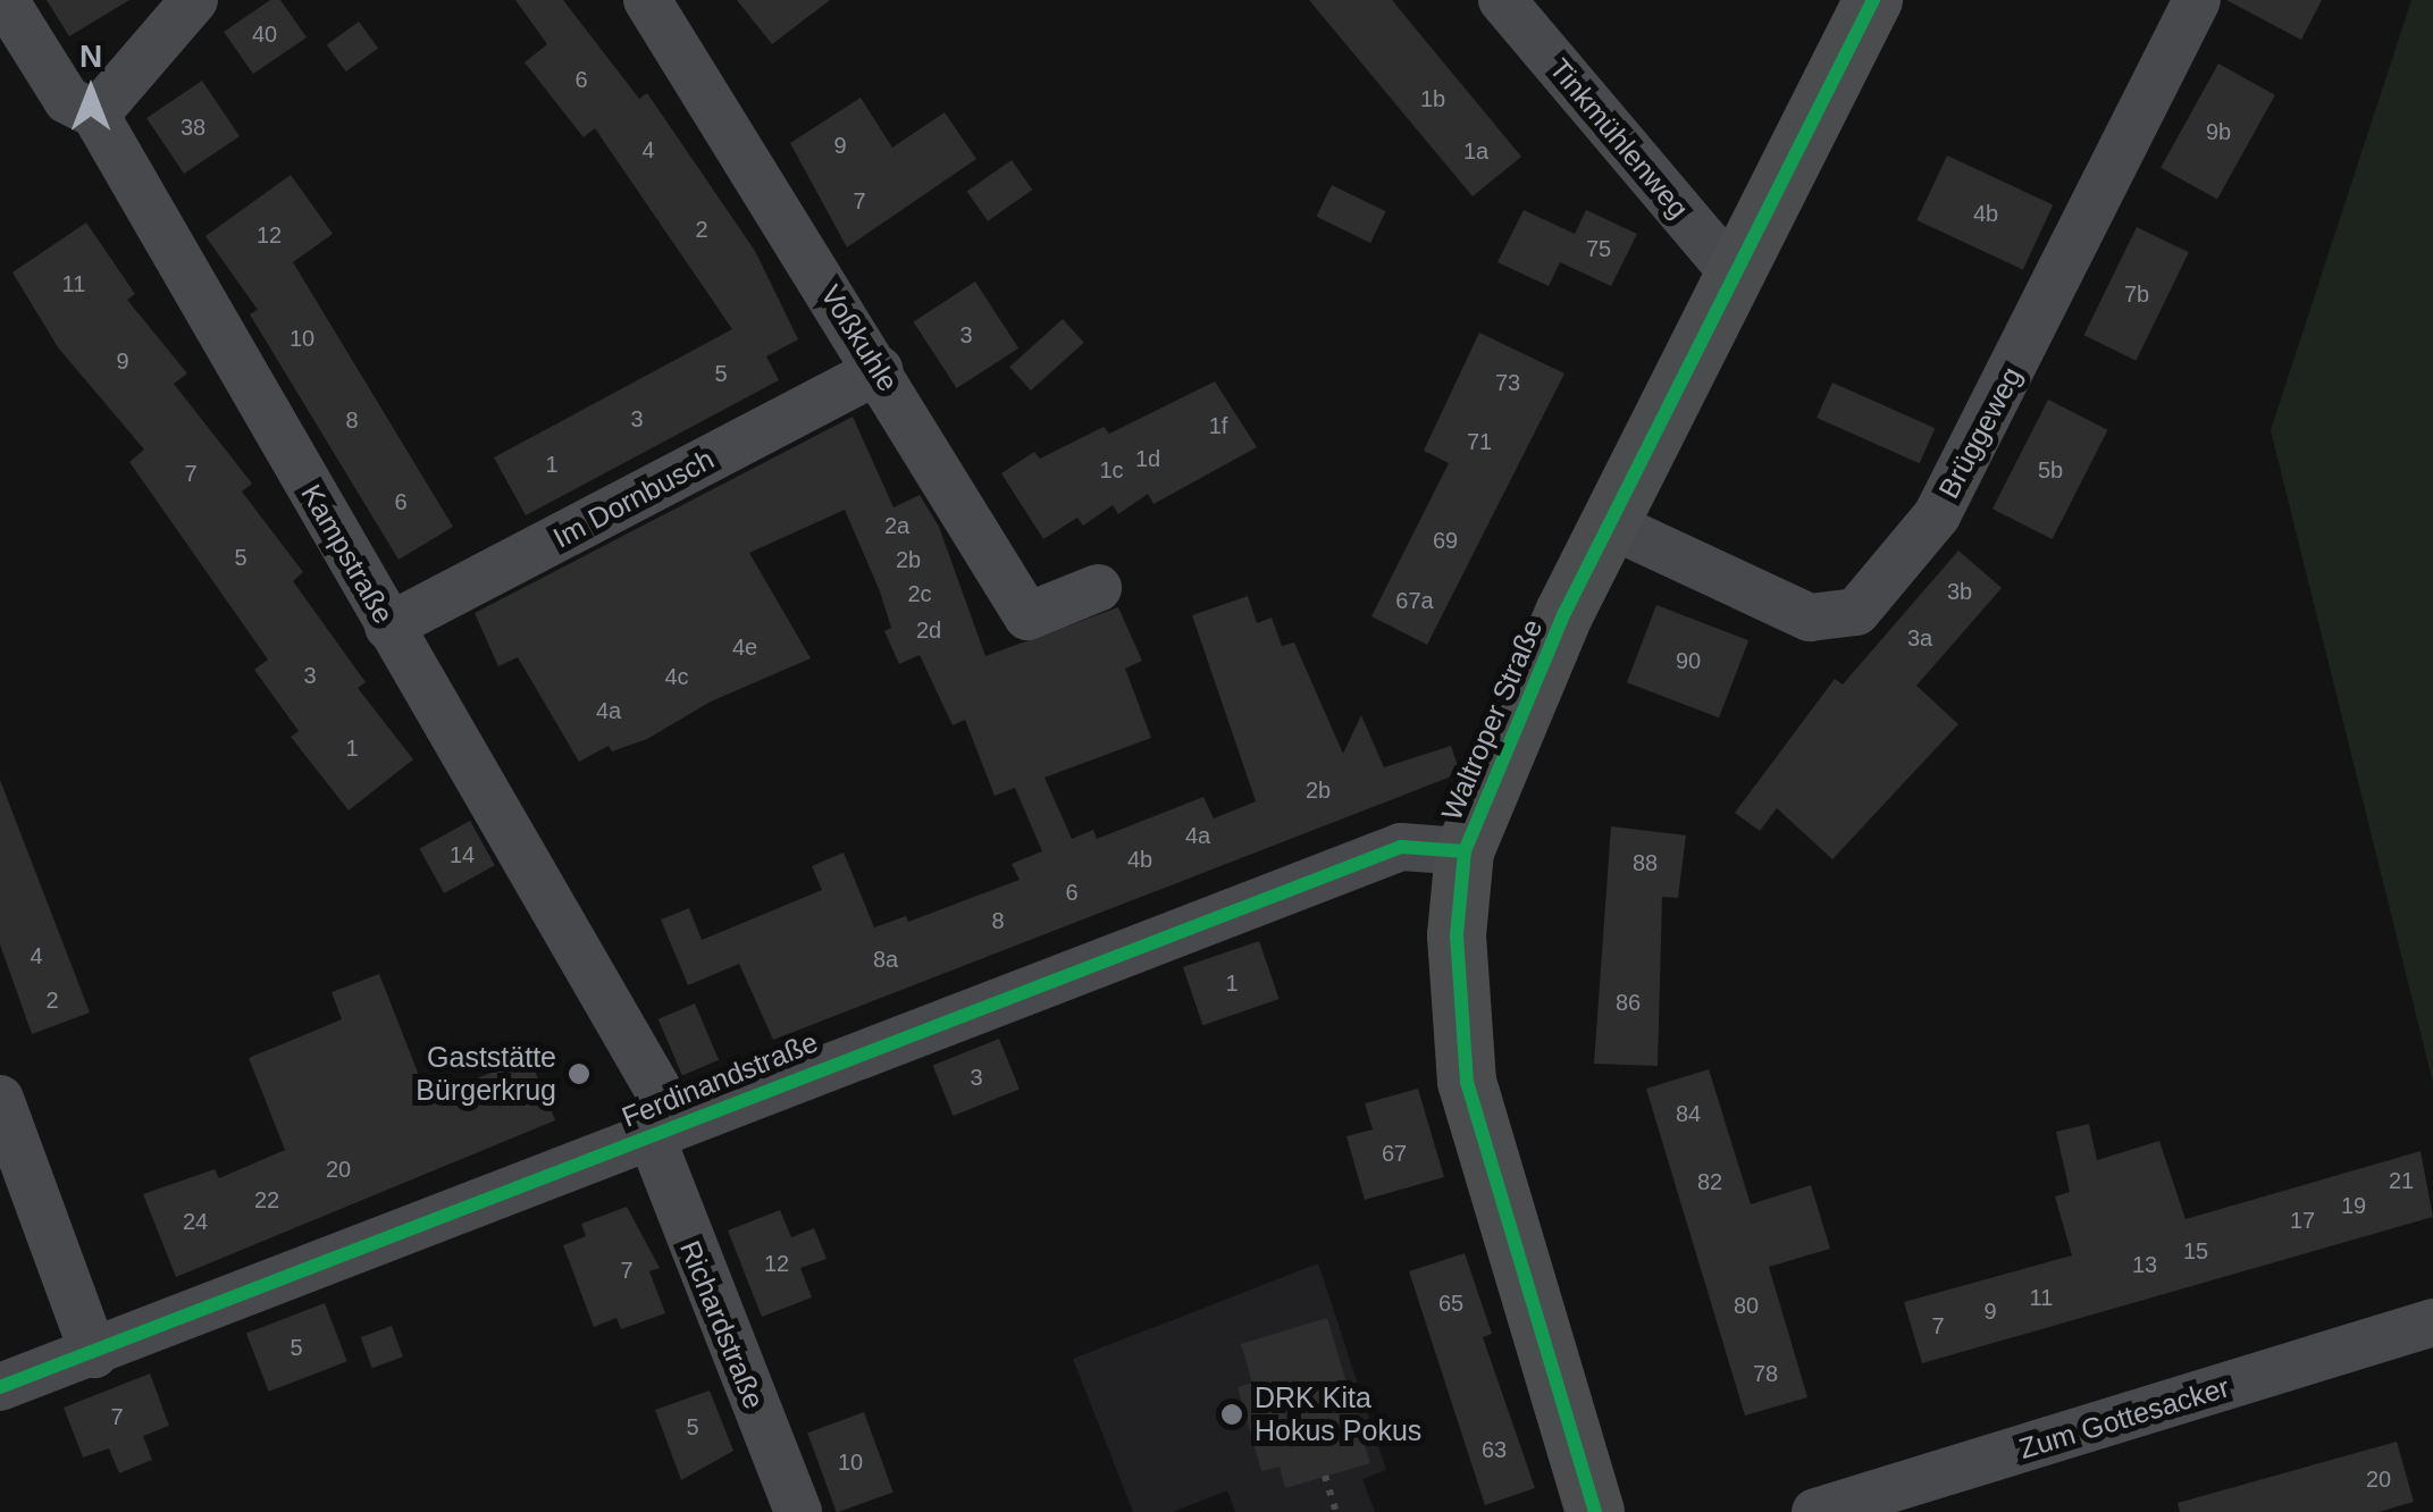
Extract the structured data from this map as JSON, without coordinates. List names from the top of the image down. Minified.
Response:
{"streets":{"main road":["Waltroper Straße"],"street":["Tinkmühlenweg","Voßkuhle","Brüggeweg","Im Dornbusch","Kampstraße","Ferdinandstraße","Richardstraße","Zum Gottesacker"]},"crossings":[["Tinkmühlenweg","Waltroper Straße"],["Voßkuhle","Im Dornbusch"],["Brüggeweg","Waltroper Straße"],["Im Dornbusch","Kampstraße"],["Kampstraße","Ferdinandstraße"],["Kampstraße","Richardstraße"],["Waltroper Straße","Ferdinandstraße"],["Ferdinandstraße","Richardstraße"]],"places":["Gaststätte Bürgerkrug","DRK Kita Hokus Pokus"],"house_numbers":["40","6","1b","38","9b","9","4","1a","7","4b","2","12","75","11","7b","3","10","9","5","73","3","8","1f","71","1d","1","1c","5b","7","6","2a","69","5","2b","3b","2c","67a","2d","3a","4e","90","3","4c","4a","1","2b","4a","14","4b","88","6","8","4","8a","1","2","86","3","84","67","20","21","82","22","19","17","24","15","12","13","7","11","65","80","9","7","5","78","7","5","63","10","20"],"north":"top"}
